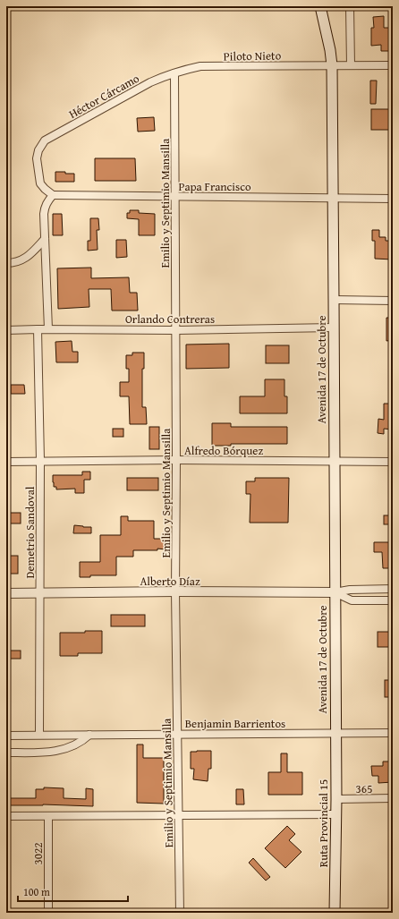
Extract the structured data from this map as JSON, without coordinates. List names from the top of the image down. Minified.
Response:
{"streets":{"main road":["Avenida 17 de Octubre","Ruta Provincial 15"],"street":["Piloto Nieto","Héctor Cárcamo","Papa Francisco","Emilio y Septimio Mansilla","Orlando Contreras","Alfredo Bórquez","Demetrio Sandoval","Alberto Díaz","Benjamin Barrientos","365","3022"]},"crossings":[["Piloto Nieto","Héctor Cárcamo"],["Piloto Nieto","Emilio y Septimio Mansilla"],["Piloto Nieto","Avenida 17 de Octubre"],["Héctor Cárcamo","Papa Francisco"],["Héctor Cárcamo","Emilio y Septimio Mansilla"],["Papa Francisco","Emilio y Septimio Mansilla"],["Papa Francisco","Avenida 17 de Octubre"],["Emilio y Septimio Mansilla","Orlando Contreras"],["Emilio y Septimio Mansilla","Alfredo Bórquez"],["Emilio y Septimio Mansilla","Alberto Díaz"],["Emilio y Septimio Mansilla","Benjamin Barrientos"],["Orlando Contreras","Avenida 17 de Octubre"],["Orlando Contreras","Demetrio Sandoval"],["Avenida 17 de Octubre","Alfredo Bórquez"],["Avenida 17 de Octubre","Alberto Díaz"],["Avenida 17 de Octubre","Benjamin Barrientos"],["Avenida 17 de Octubre","Ruta Provincial 15"],["Alfredo Bórquez","Demetrio Sandoval"],["Demetrio Sandoval","Alberto Díaz"],["Demetrio Sandoval","Benjamin Barrientos"],["Benjamin Barrientos","Ruta Provincial 15"],["365","Ruta Provincial 15"]],"scale_bar":"100 m"}
